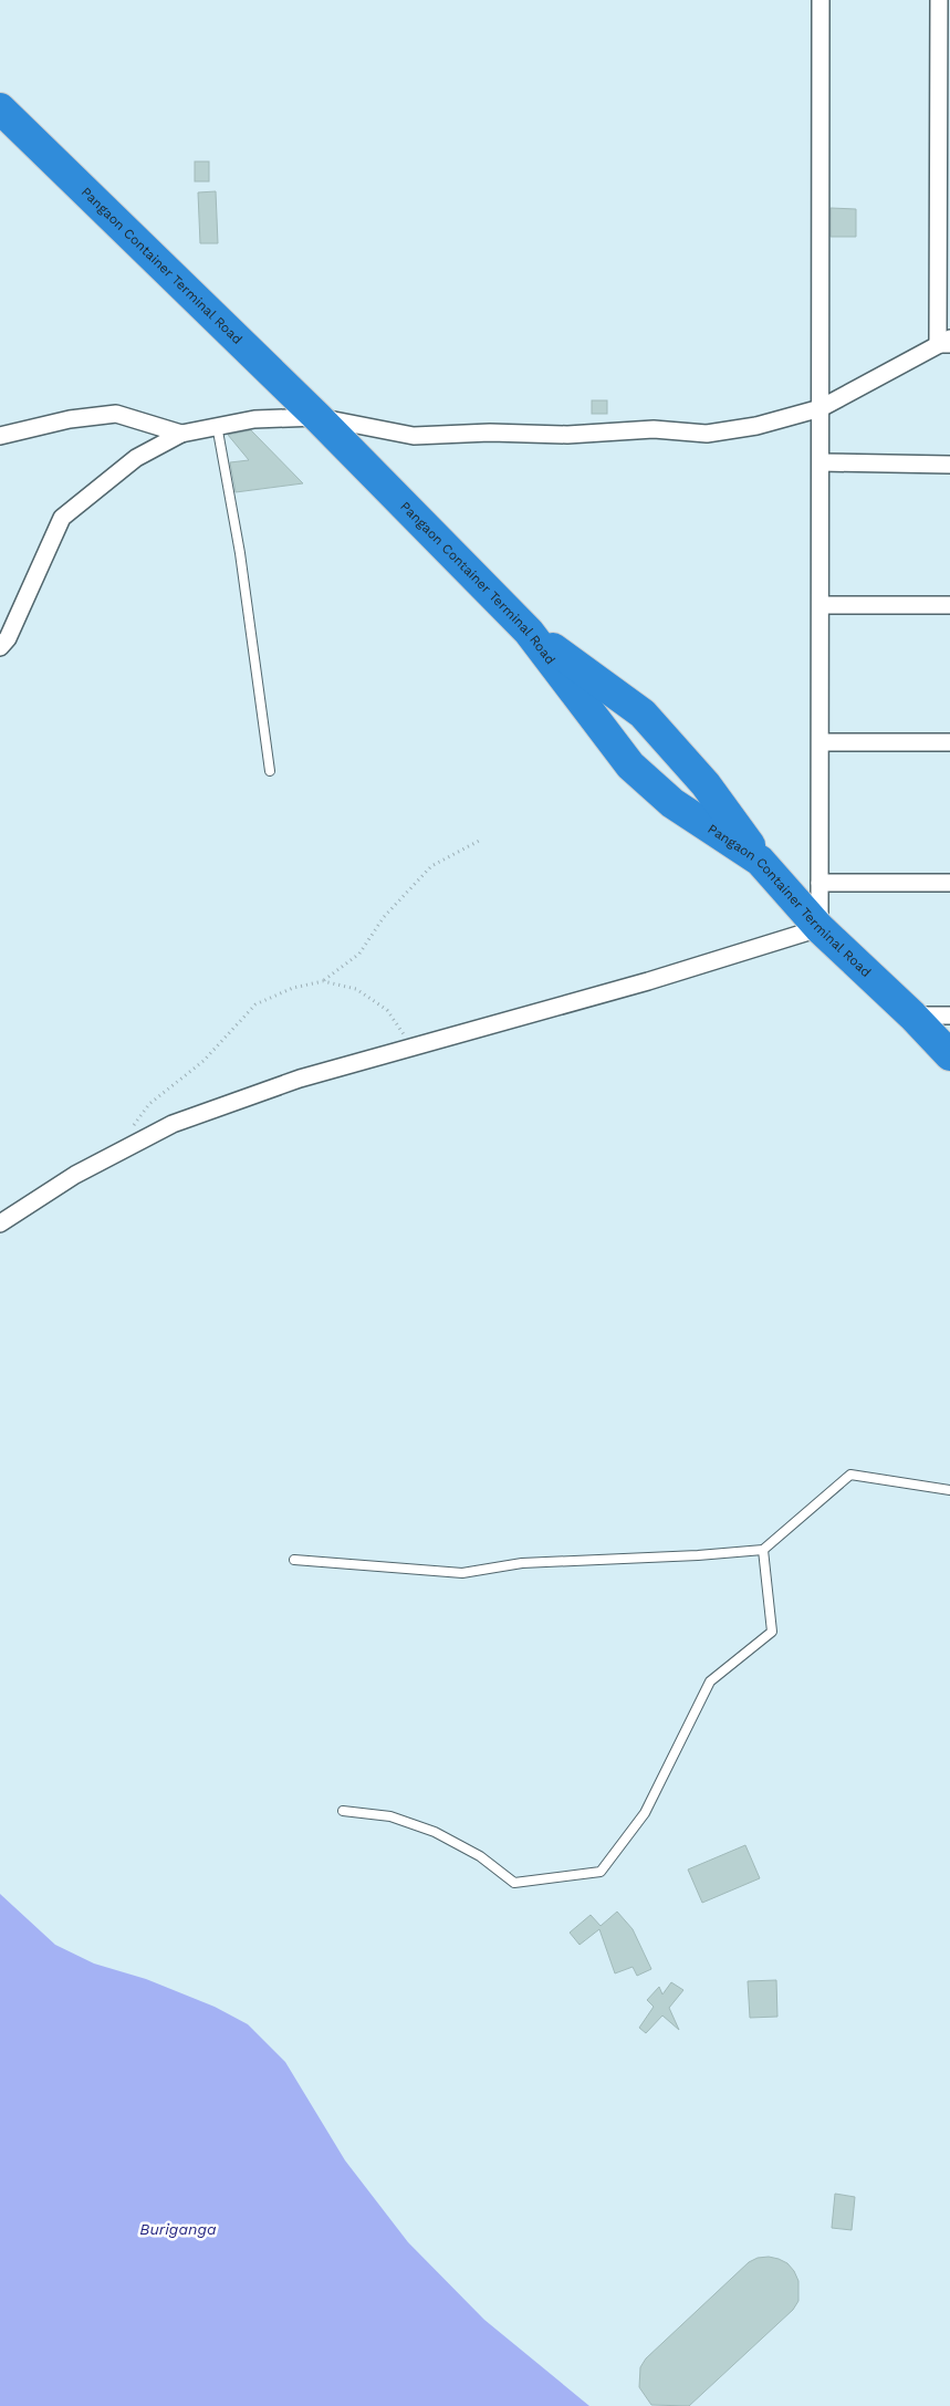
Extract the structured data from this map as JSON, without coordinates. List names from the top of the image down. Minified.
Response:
{"streets":{"highway":["Pangaon Container Terminal Road"]},"water":["Buriganga"]}
